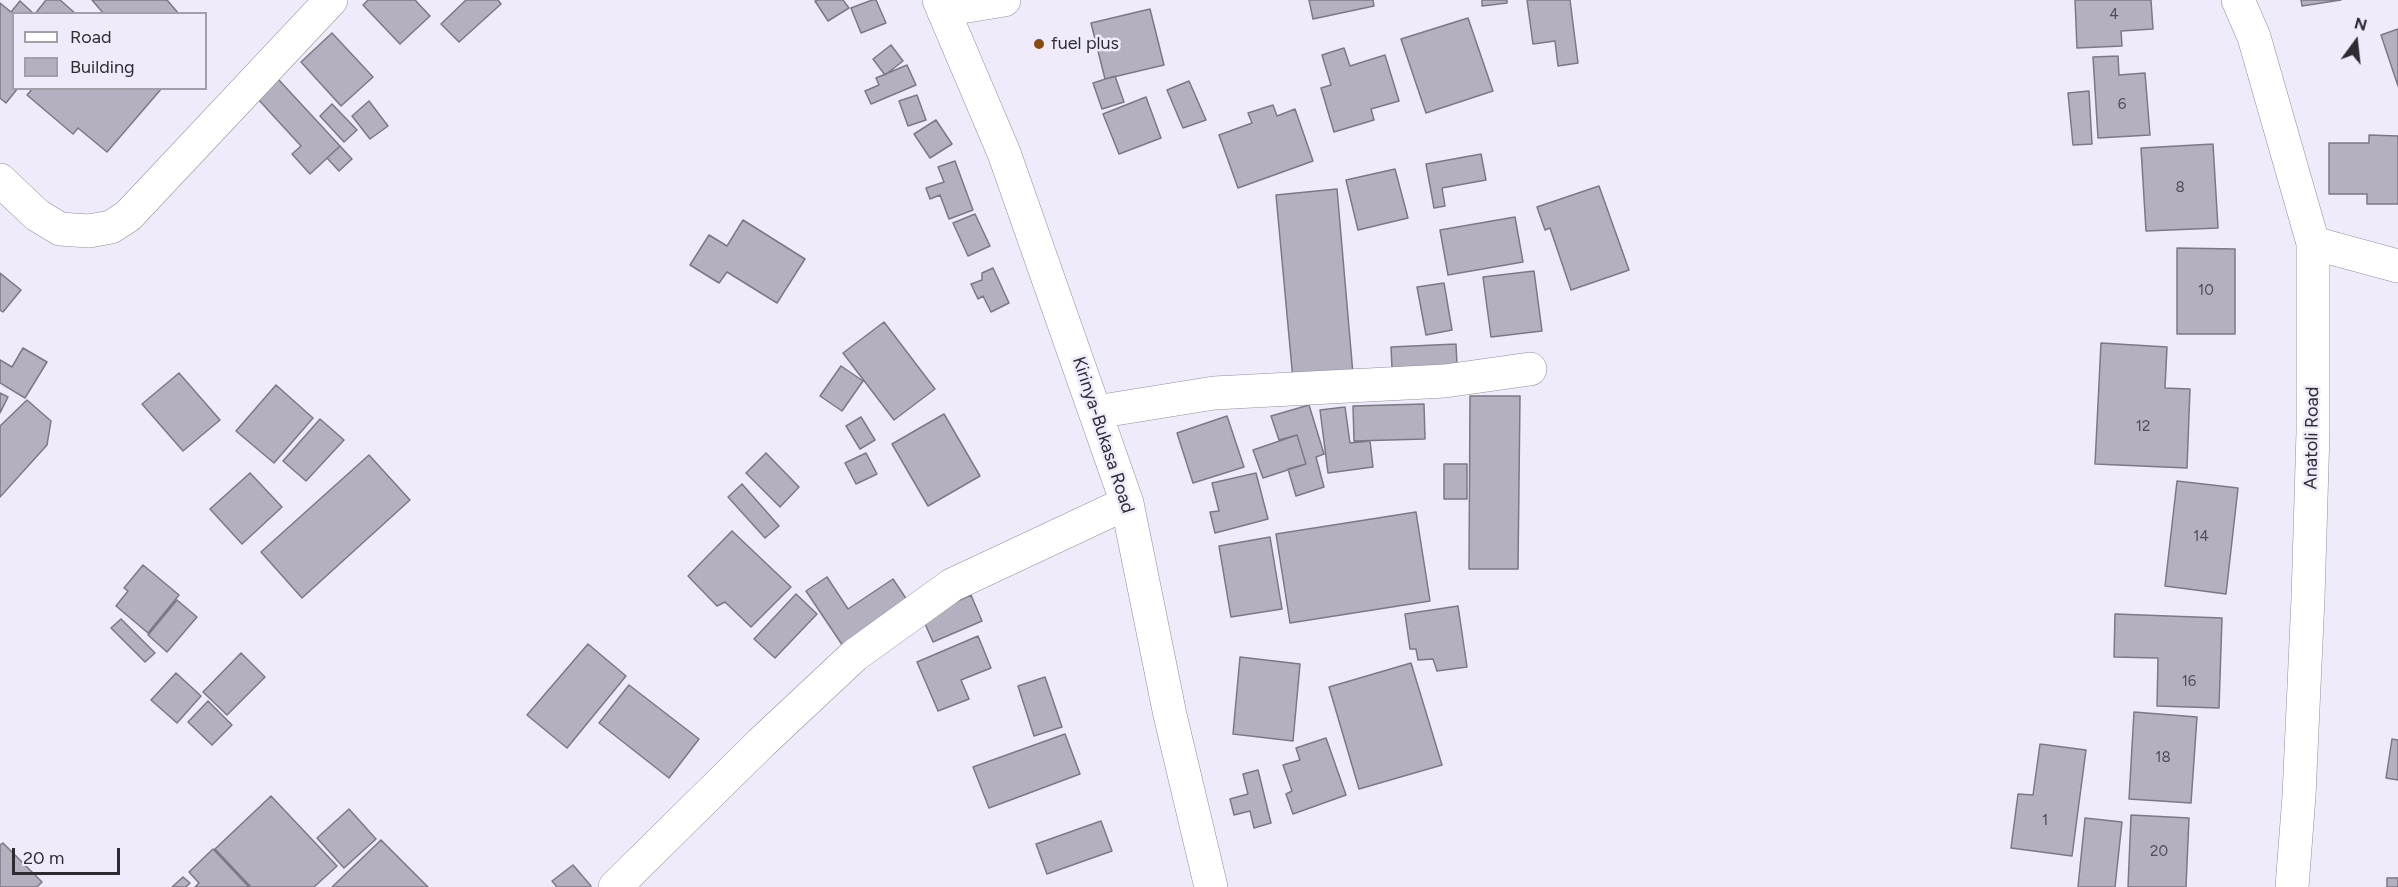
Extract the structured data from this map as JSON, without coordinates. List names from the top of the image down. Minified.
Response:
{"streets":{"street":["Kirinya-Bukasa Road","Anatoli Road"]},"places":["fuel plus"],"house_numbers":["4","6","8","10","12","14","16","18","1","20"],"legend":["Road","Building"],"scale_bar":"20 m","north":"top"}
